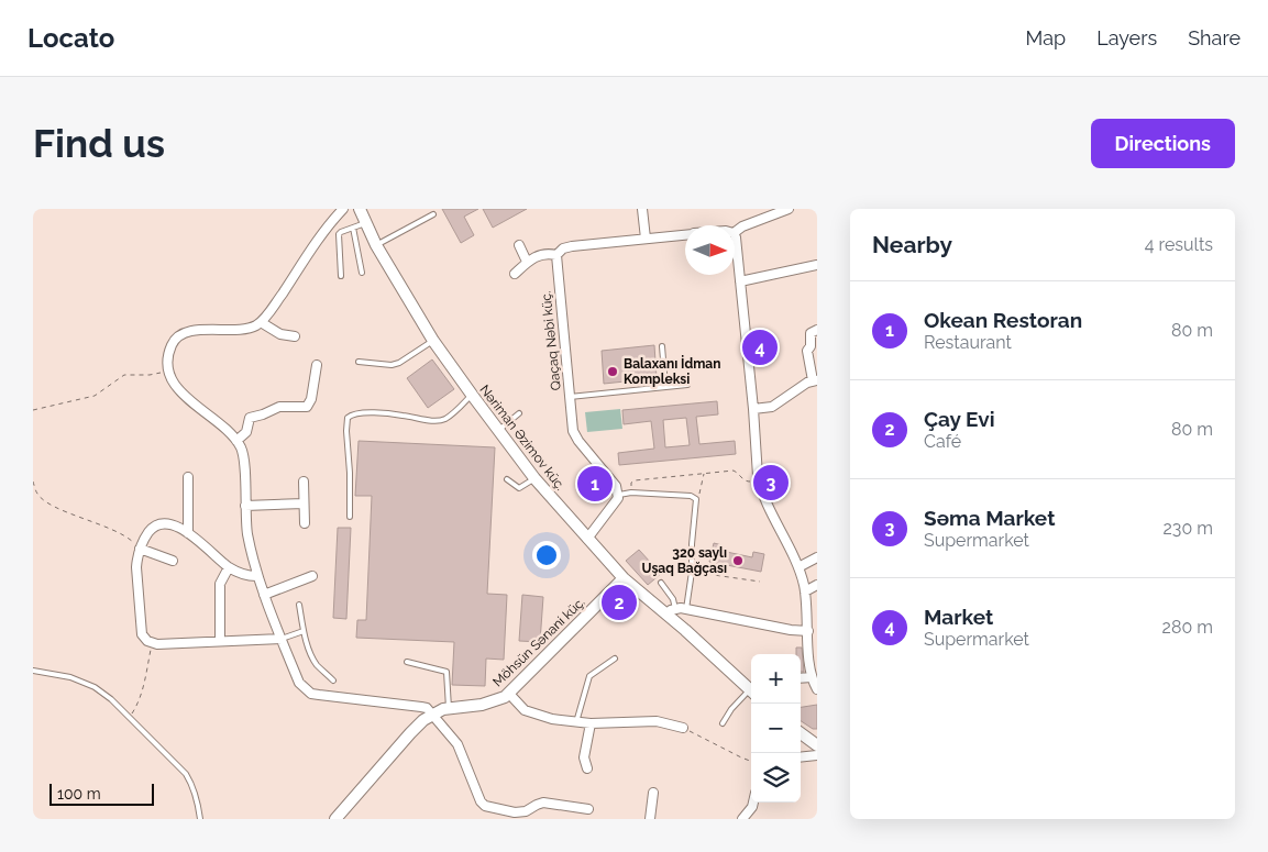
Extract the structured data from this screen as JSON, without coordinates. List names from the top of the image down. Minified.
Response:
{"streets":{"main road":["Nəriman Əzimov küç.","Möhsün Sənani küç."],"street":["Qaçaq Nəbi küç."]},"crossings":[["Nəriman Əzimov küç.","Möhsün Sənani küç."]],"places":["Balaxanı İdman Kompleksi","320 saylı Uşaq Bağçası"],"scale_bar":"100 m","north":"right","page":{"header":"Locato","nav":["Map","Layers","Share"],"buttons":"Directions","title":"Find us","heading":["Nearby","4 results"],"list":[{"mark":"1","name":"Okean Restoran","note":"Restaurant","value":"80 m"},{"mark":"2","name":"Çay Evi","note":"Café","value":"80 m"},{"mark":"3","name":"Səma Market","note":"Supermarket","value":"230 m"},{"mark":"4","name":"Market","note":"Supermarket","value":"280 m"}],"pins":["4","3","1","2"],"map_buttons":["+","−"],"scale":"100 m"}}
